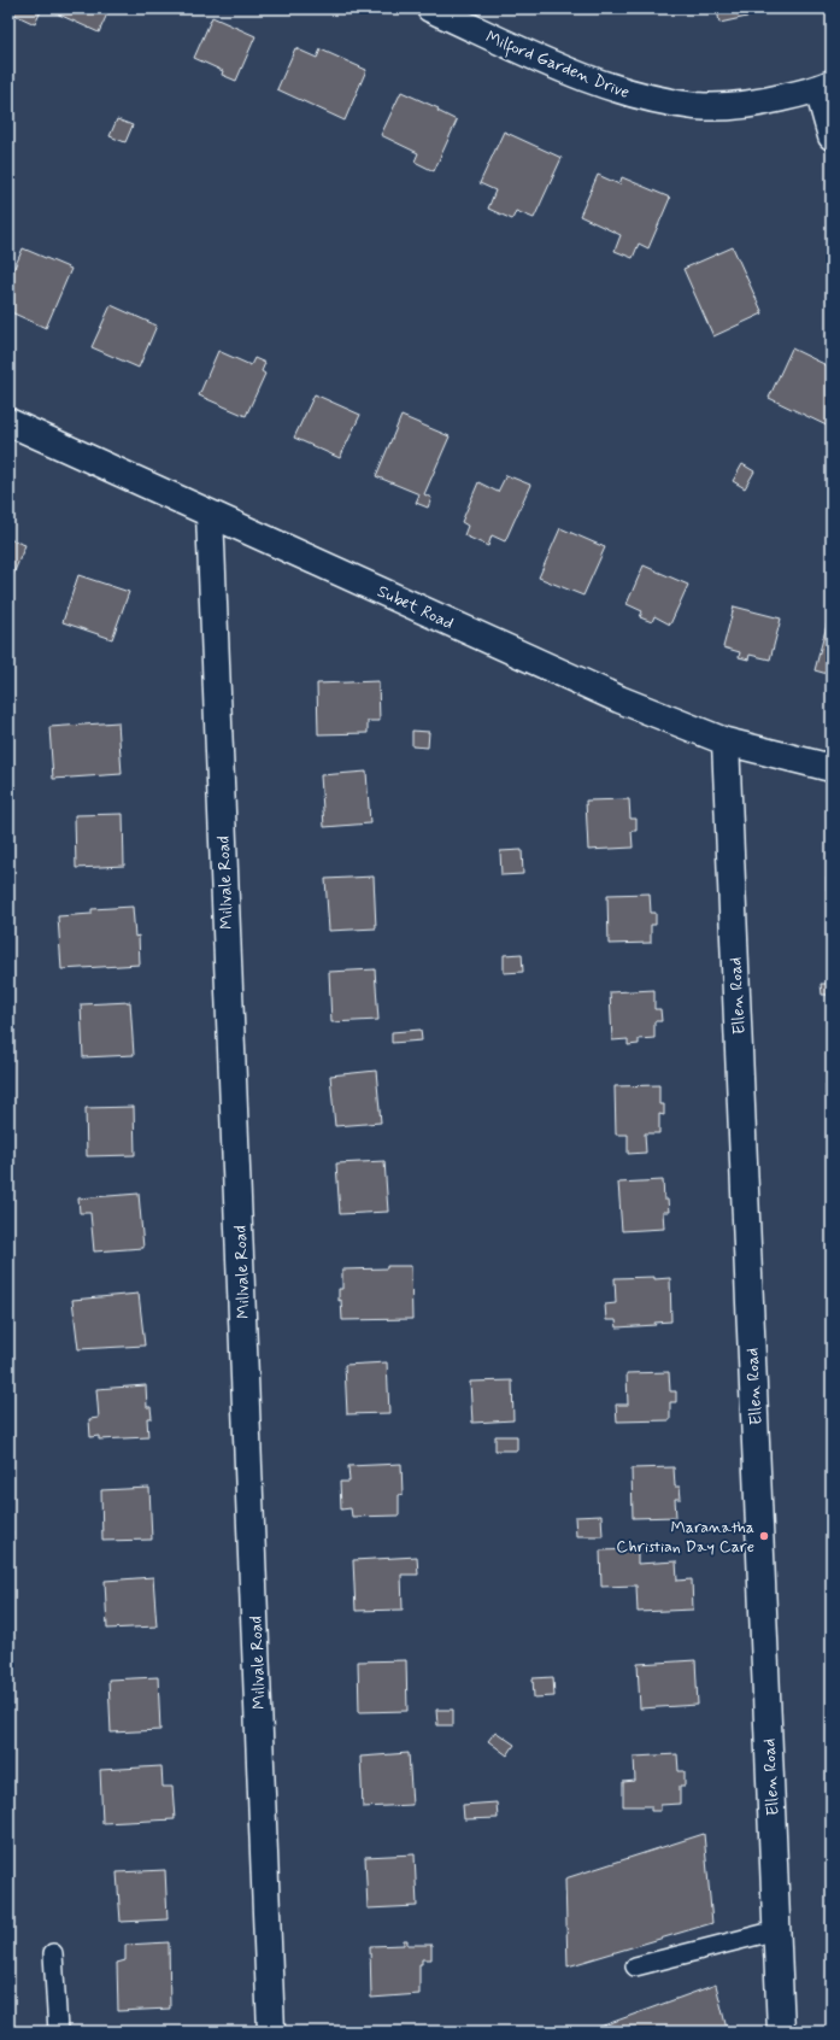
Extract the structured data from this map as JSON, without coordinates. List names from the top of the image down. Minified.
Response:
{"streets":{"street":["Milford Garden Drive","Subet Road","Millvale Road","Ellen Road"]},"crossings":[["Subet Road","Millvale Road"],["Subet Road","Ellen Road"]],"places":["Maranatha Christian Day Care"]}
